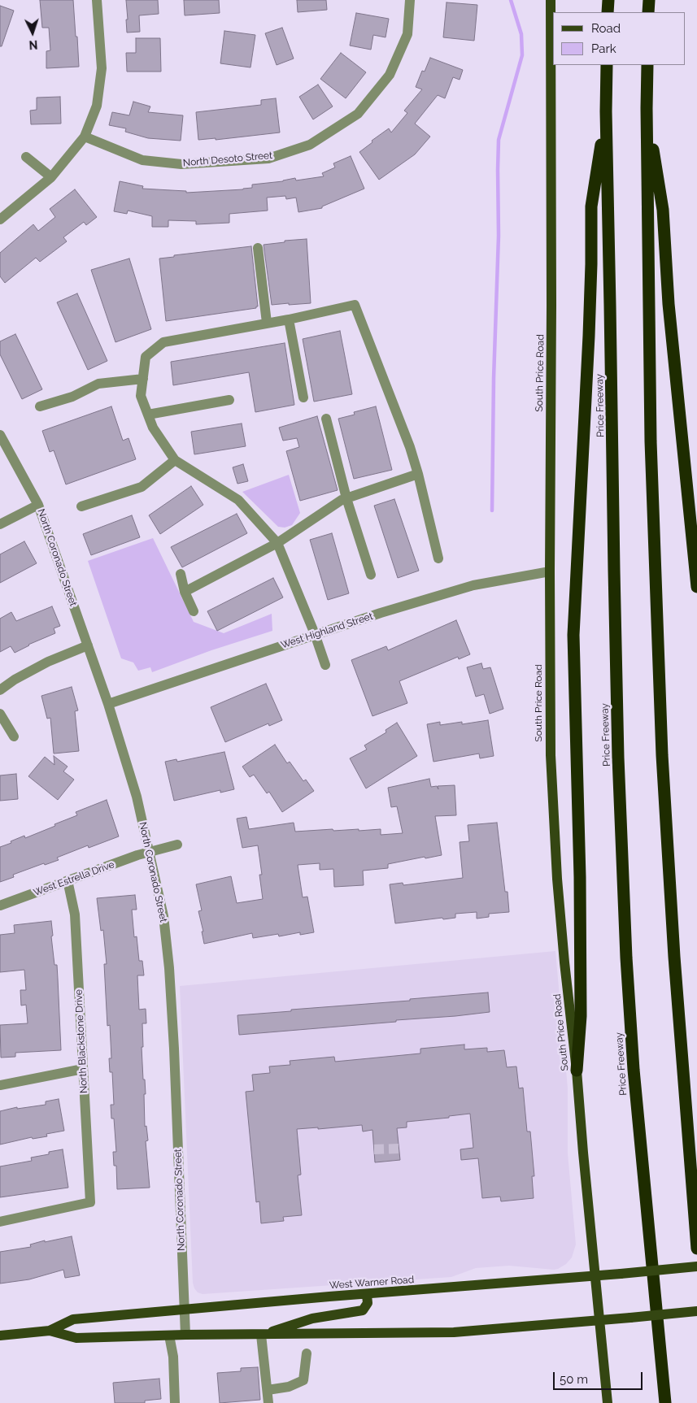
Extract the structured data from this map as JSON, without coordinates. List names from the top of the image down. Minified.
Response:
{"streets":{"highway":["Price Freeway"],"main road":["South Price Road","West Warner Road"],"street":["North Desoto Street","North Coronado Street","West Highland Street","West Estrella Drive","North Blackstone Drive"]},"crossings":[["South Price Road","West Highland Street"],["South Price Road","West Warner Road"],["North Coronado Street","West Highland Street"],["North Coronado Street","West Estrella Drive"],["North Coronado Street","West Warner Road"],["West Estrella Drive","North Blackstone Drive"]],"legend":["Road","Park"],"scale_bar":"50 m","north":"bottom"}
